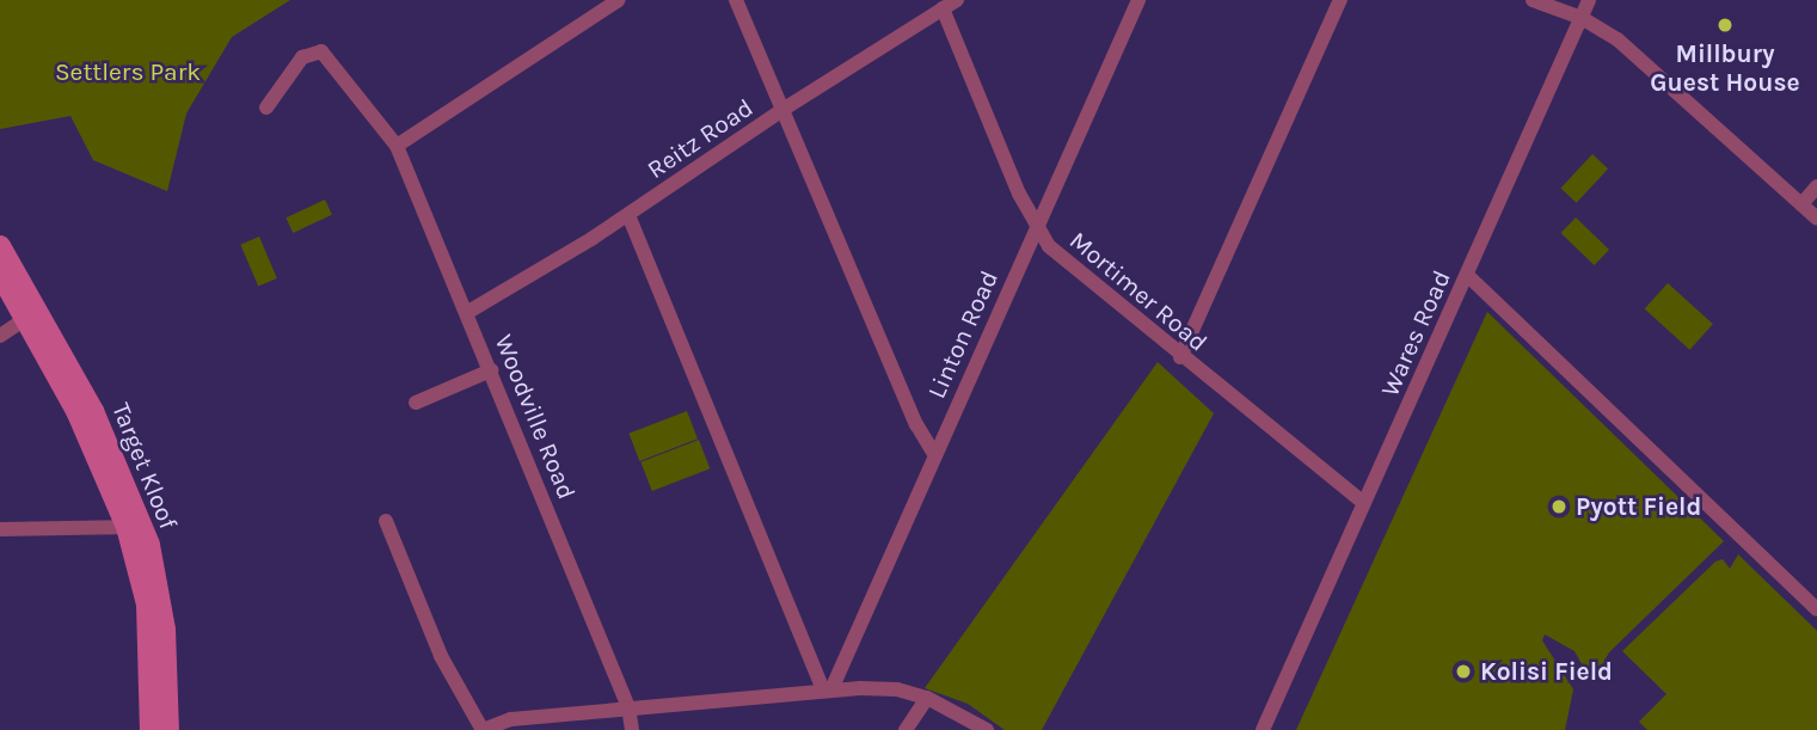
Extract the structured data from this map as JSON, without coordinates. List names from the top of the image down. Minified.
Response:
{"streets":{"main road":["Target Kloof"],"street":["Reitz Road","Mortimer Road","Wares Road","Linton Road","Woodville Road"]},"crossings":[["Reitz Road","Mortimer Road"],["Reitz Road","Woodville Road"],["Mortimer Road","Wares Road"],["Mortimer Road","Linton Road"]],"parks":["Settlers Park"],"places":["Millbury Guest House","Pyott Field","Kolisi Field"]}
